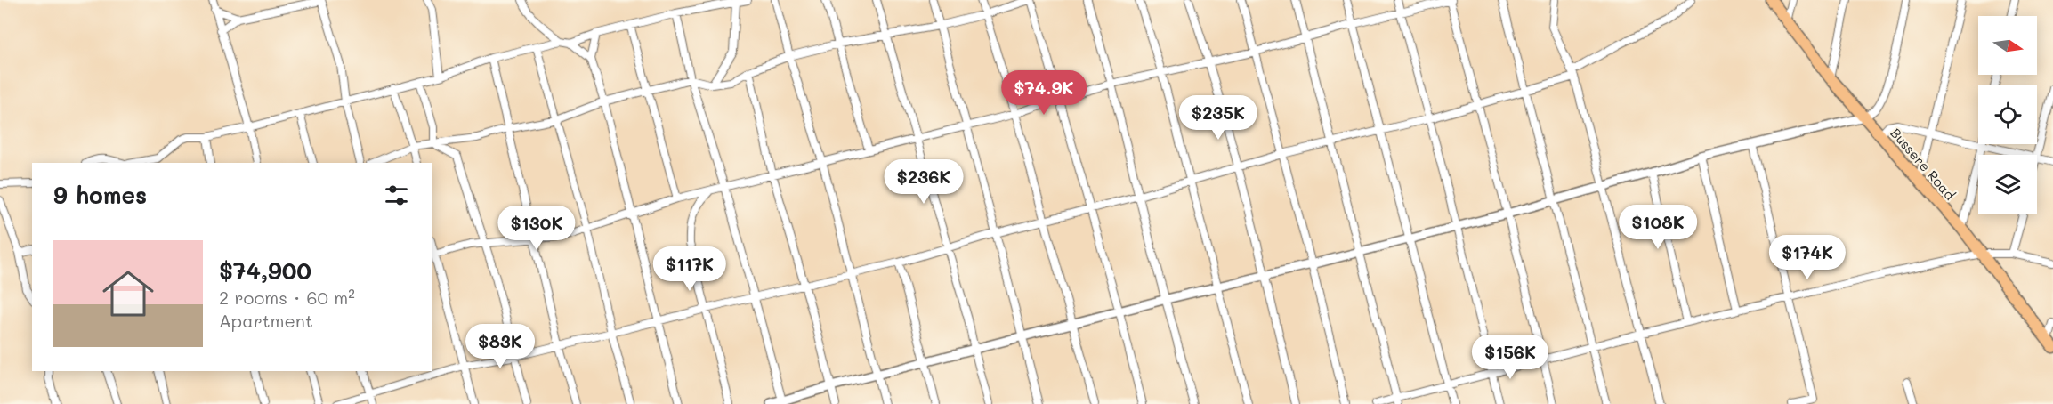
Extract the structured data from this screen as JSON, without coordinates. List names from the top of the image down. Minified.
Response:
{"streets":{"main road":["Bussere Road"]},"north":"right","page":{"price":["$74.9K","$235K","$236K","$108K","$130K","$174K","$117K","$83K","$156K"],"heading":"9 homes","list":[{"name":"$74,900","note":"2 rooms · 60 m² · Apartment"}]}}
